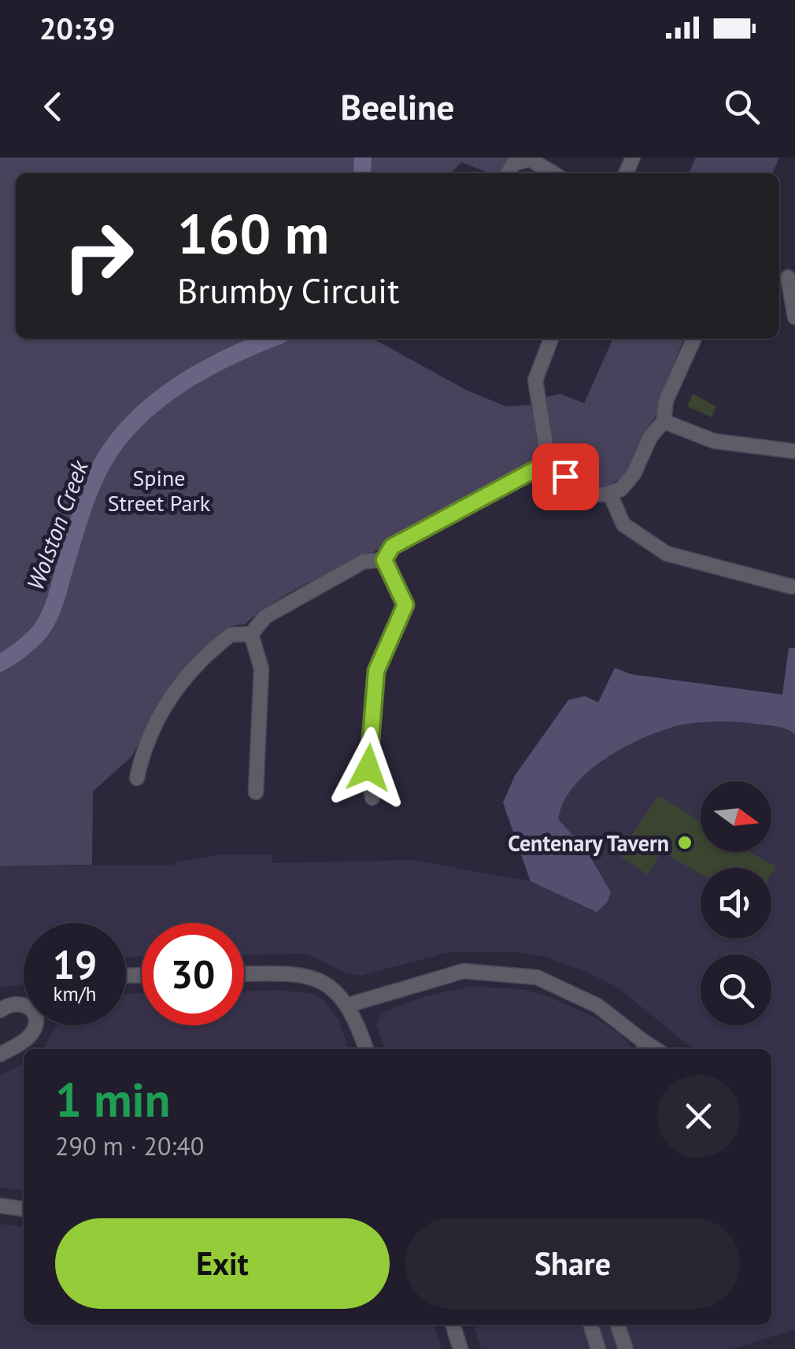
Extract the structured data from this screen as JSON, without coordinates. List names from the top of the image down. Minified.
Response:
{"water":["Wolston Creek"],"parks":["Spine Street Park"],"places":["Centenary Tavern"],"north":"right","page":{"status":"20:39","header":"Beeline","turn":["160 m","Brumby Circuit"],"speed":"19 km/h","limit":"30","heading":["1 min","290 m · 20:40"],"buttons":["Exit","Share"]}}
